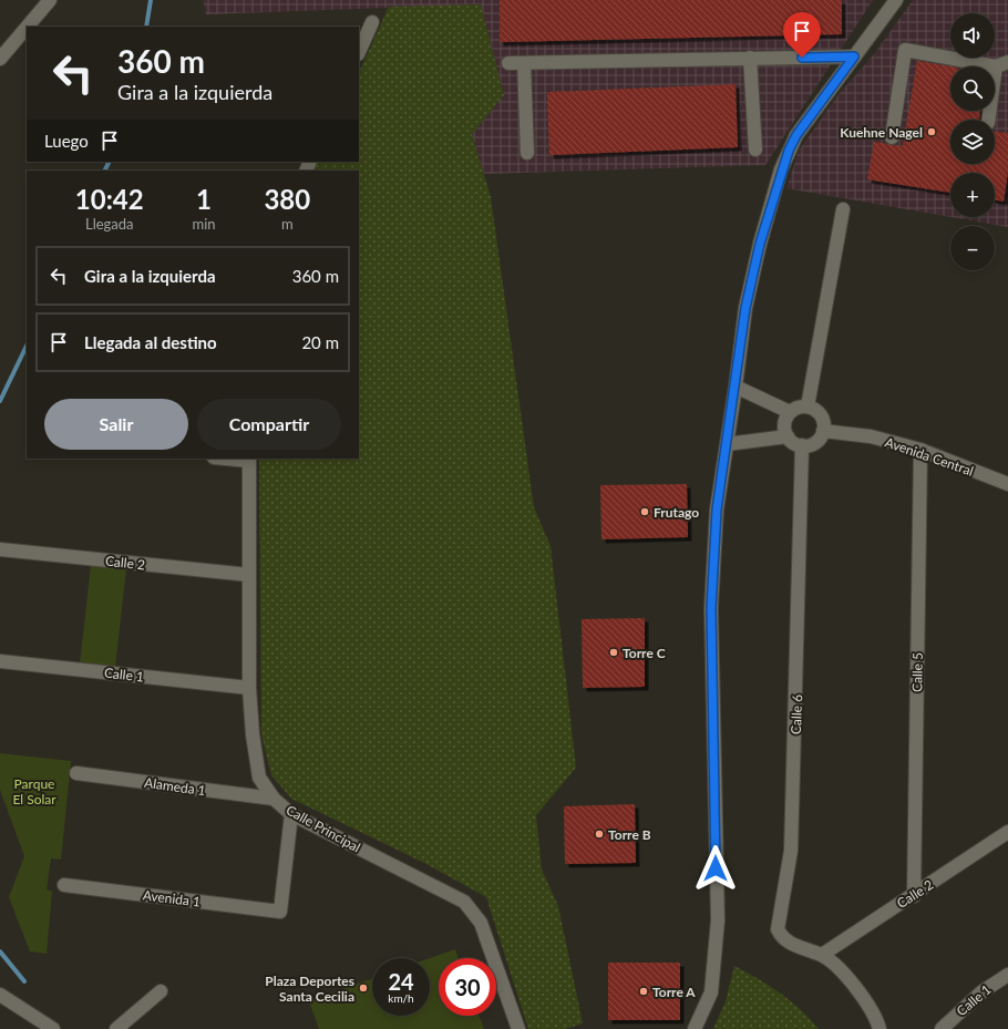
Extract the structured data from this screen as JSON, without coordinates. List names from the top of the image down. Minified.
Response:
{"streets":{"street":["Avenida Central","Calle 2","Calle 5","Calle 1","Calle 6","Alameda 1","Calle Principal","Avenida 1"]},"crossings":[["Avenida Central","Calle 5"],["Avenida Central","Calle 6"],["Calle 2","Calle 5"],["Calle 2","Calle 6"],["Calle 2","Calle Principal"],["Calle 1","Calle Principal"],["Alameda 1","Calle Principal"],["Calle Principal","Avenida 1"]],"parks":["Parque El Solar"],"places":["Kuehne Nagel","Frutago","Torre C","Torre B","Plaza Deportes Santa Cecilia","Torre A"],"page":{"map_buttons":["+","−"],"turn":["360 m","Gira a la izquierda"],"then":"Luego","eta":["10:42","Llegada","1","min","380","m"],"list":[{"name":"Gira a la izquierda","value":"360 m"},{"name":"Llegada al destino","value":"20 m"}],"buttons":["Salir","Compartir"],"speed":"24 km/h","limit":"30"}}
